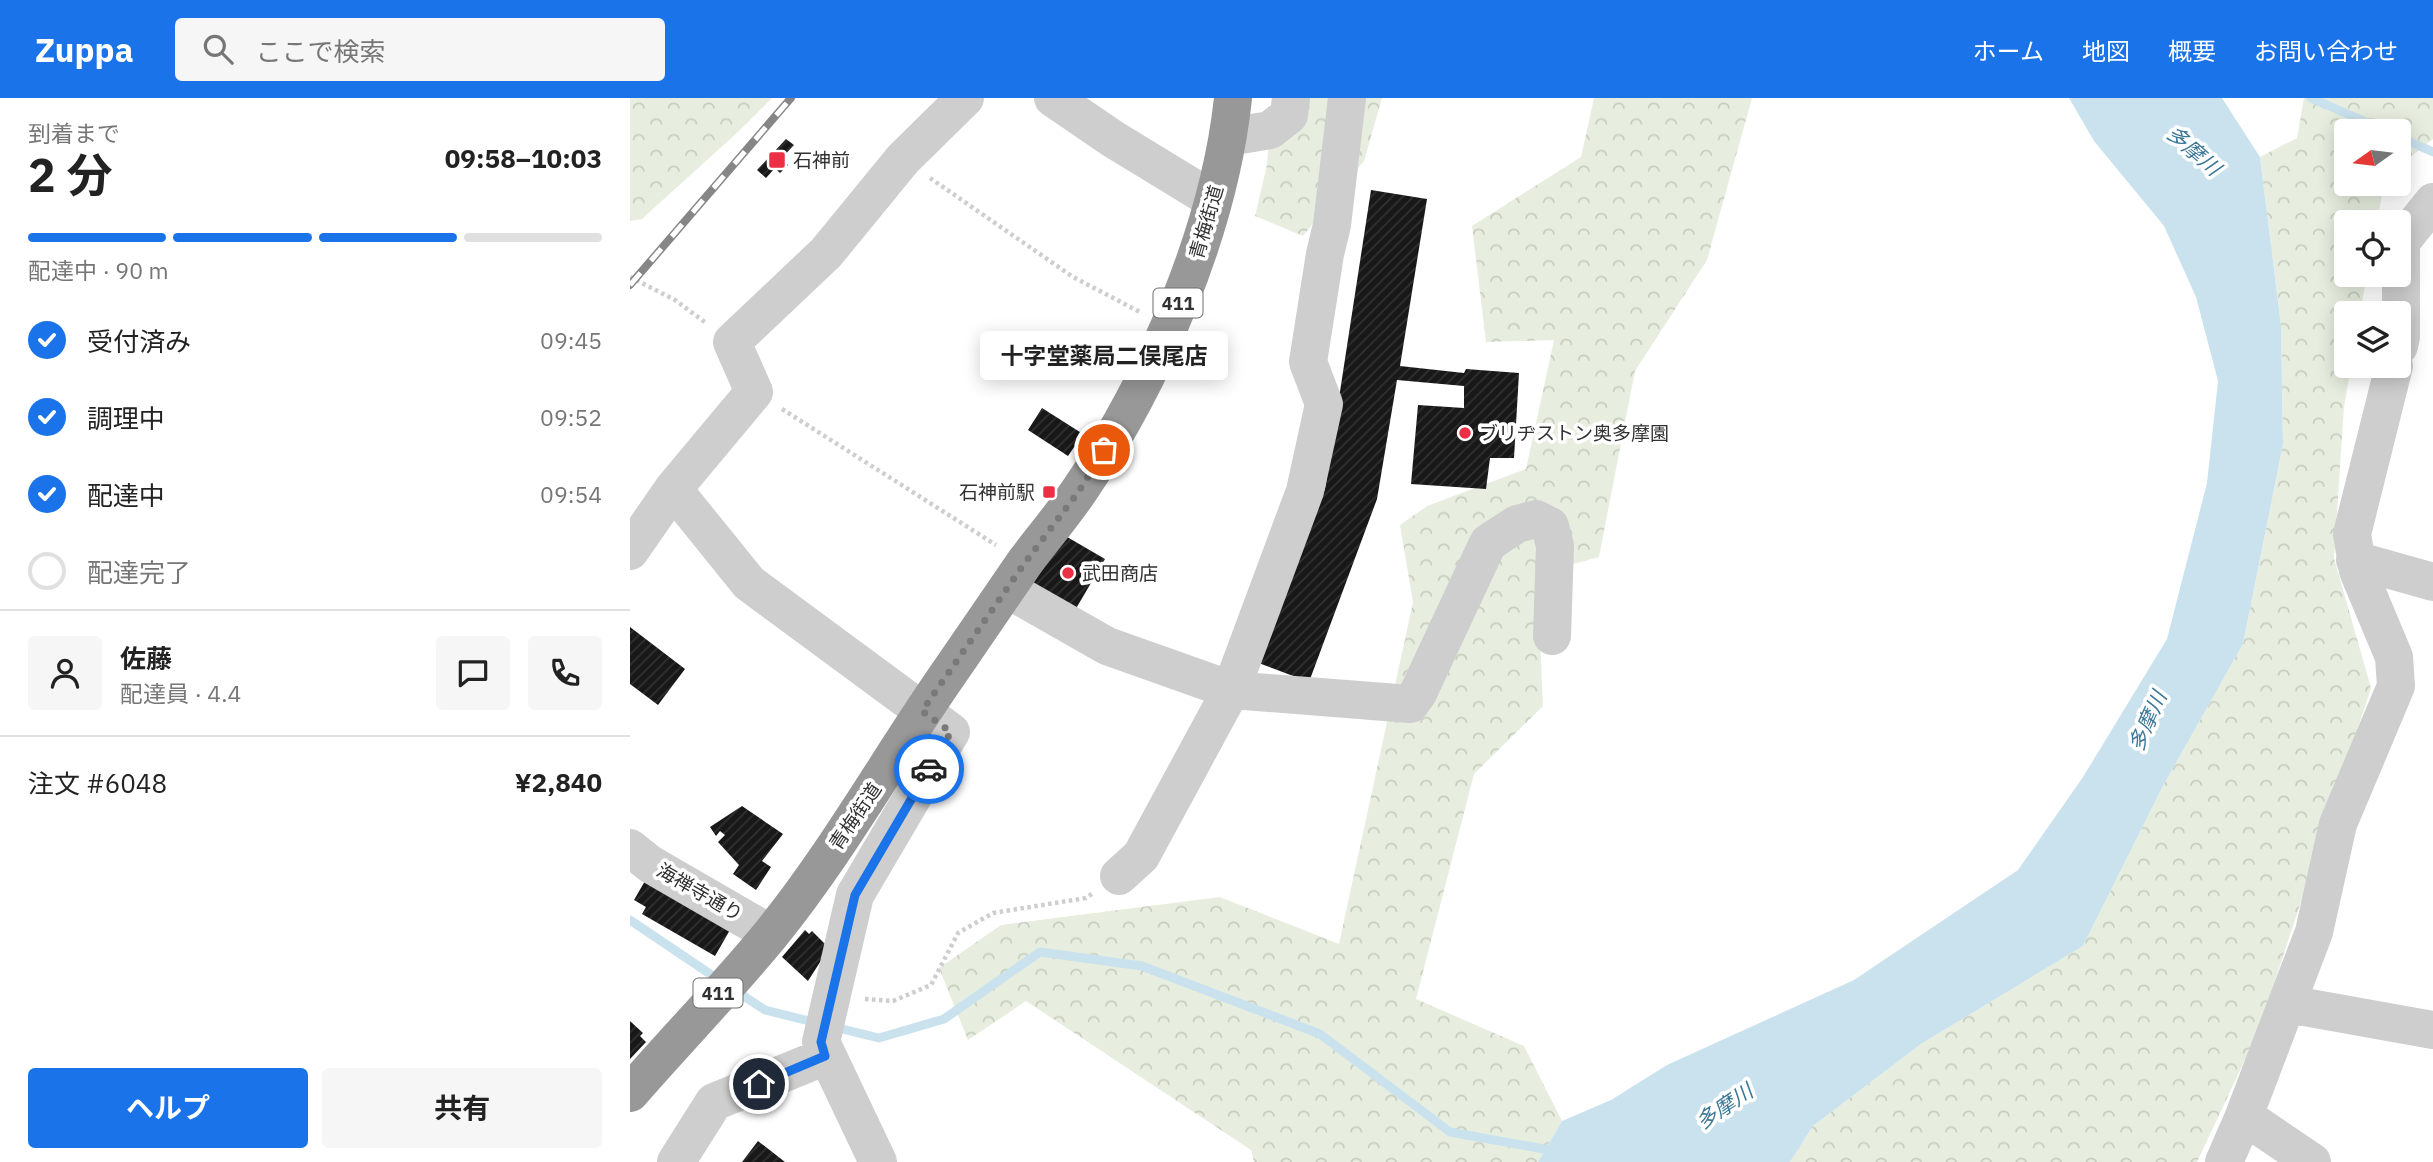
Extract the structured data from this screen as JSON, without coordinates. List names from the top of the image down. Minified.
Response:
{"streets":{"highway":["青梅街道","411"],"street":["海禅寺通り"]},"crossings":[["青梅街道","海禅寺通り"]],"water":["多摩川"],"places":{"transit":["石神前","石神前駅"],"other":["ブリヂストン奥多摩園","十字堂薬局二俣尾店","武田商店"]},"north":"left","page":{"header":"Zuppa","search":"ここで検索","nav":["ホーム","地図","概要","お問い合わせ"],"heading":["2 分","到着まで","09:58–10:03"],"panel":["佐藤","配達員 · 4.4","注文 #6048","¥2,840"],"bar":"配達中 · 90 m","list":[["受付済み","09:45"],["調理中","09:52"],["配達中","09:54"],"配達完了"],"bubble":"十字堂薬局二俣尾店","buttons":["ヘルプ","共有"]}}
